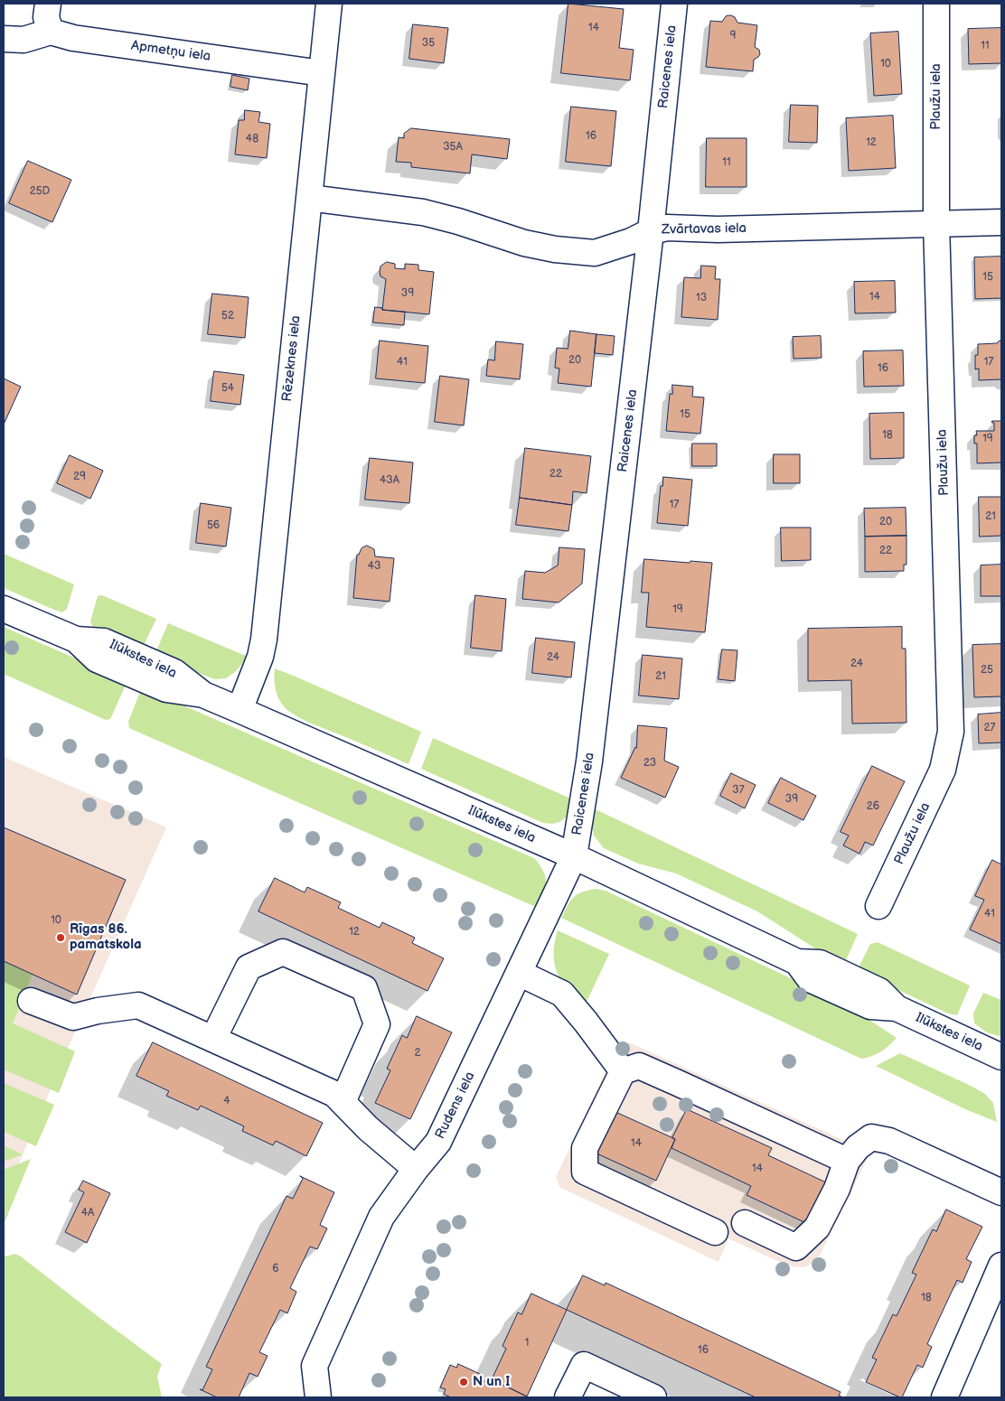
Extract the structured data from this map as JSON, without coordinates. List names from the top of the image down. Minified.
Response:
{"streets":{"street":["Apmetņu iela","Raicenes iela","Plaužu iela","Zvārtavas iela","Rēzeknes iela","Ilūkstes iela","Rudens iela"]},"crossings":[["Apmetņu iela","Rēzeknes iela"],["Raicenes iela","Zvārtavas iela"],["Raicenes iela","Ilūkstes iela"],["Raicenes iela","Rudens iela"],["Plaužu iela","Zvārtavas iela"],["Zvārtavas iela","Rēzeknes iela"],["Rēzeknes iela","Ilūkstes iela"],["Ilūkstes iela","Rudens iela"]],"places":["Rīgas 86. pamatskola","N un I"],"house_numbers":["14","9","35","11","10","16","48","12","35A","11","25D","15","39","14","13","52","20","41","17","16","54","15","18","19","22","29","43A","17","21","20","56","22","43","19","24","24","25","21","27","23","37","39","26","41","10","12","2","4","14","14","4A","6","18","1","16"]}
